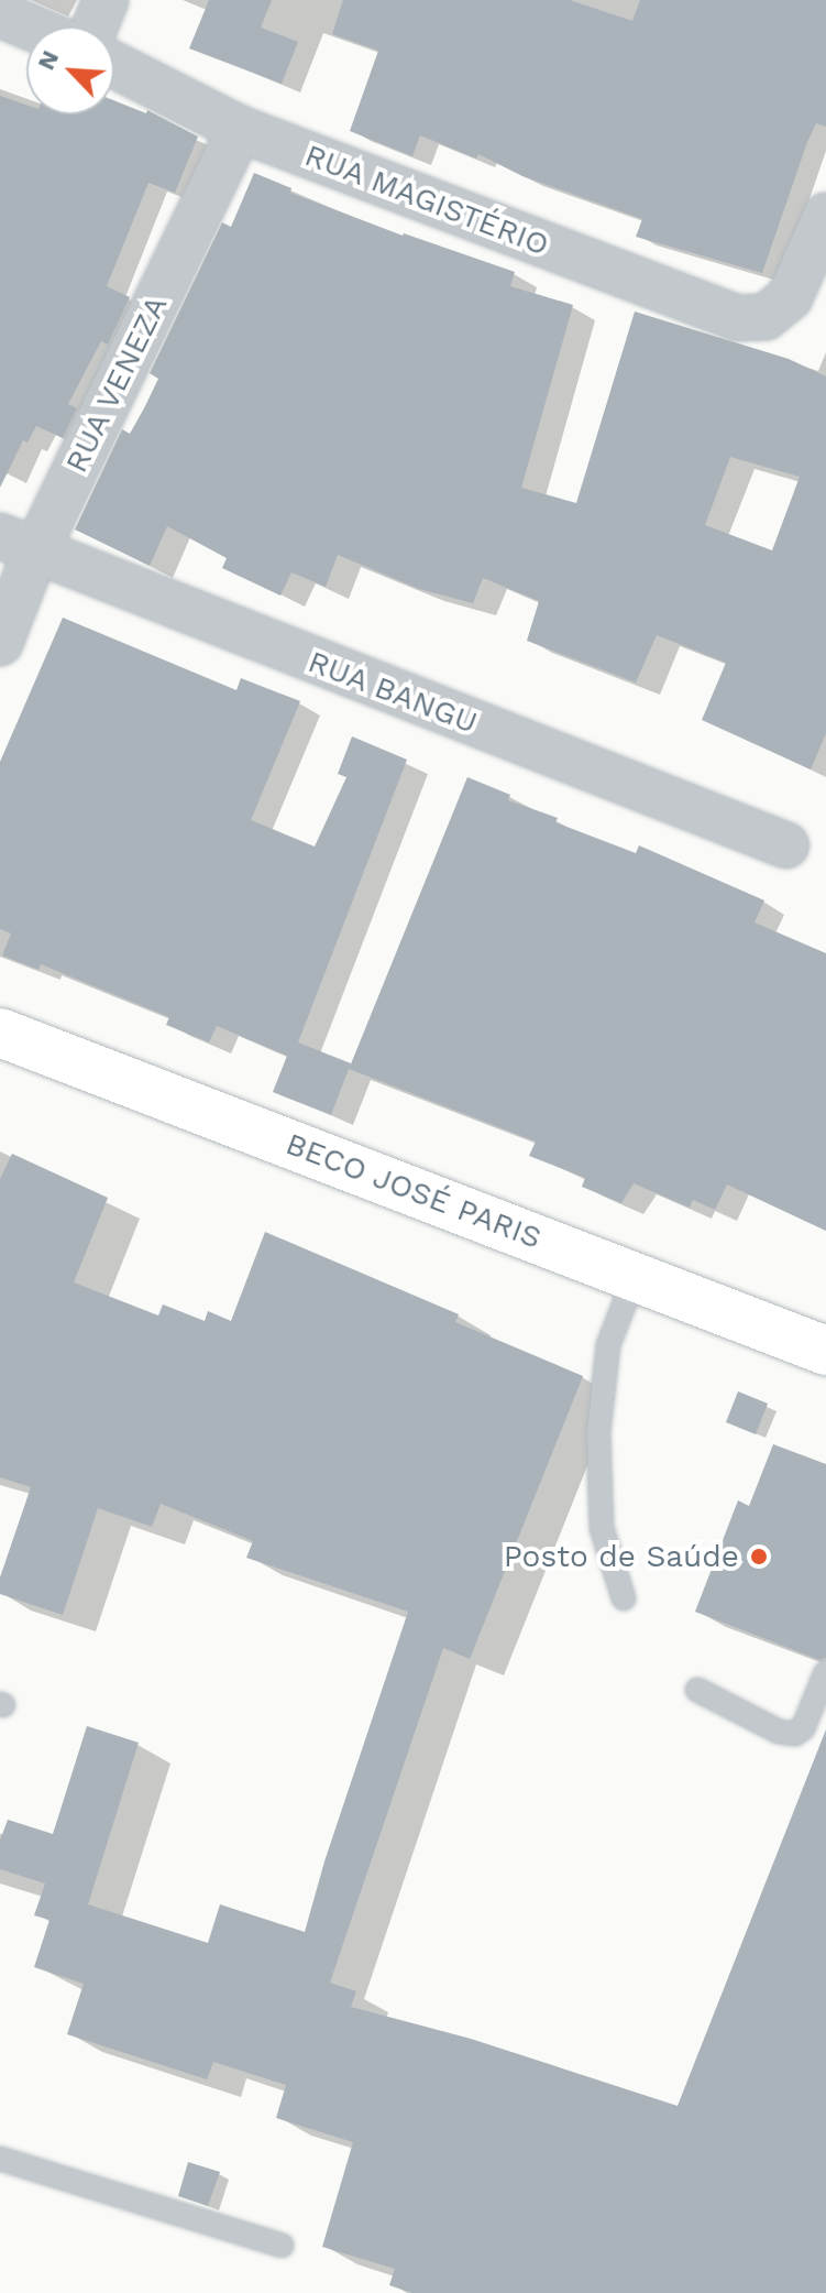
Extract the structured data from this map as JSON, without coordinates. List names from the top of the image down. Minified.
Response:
{"streets":{"street":["RUA MAGISTÉRIO","RUA VENEZA","RUA BANGU","BECO JOSÉ PARIS"]},"crossings":[["RUA MAGISTÉRIO","RUA VENEZA"],["RUA VENEZA","RUA BANGU"]],"places":["Posto de Saúde"],"north":"top left"}
